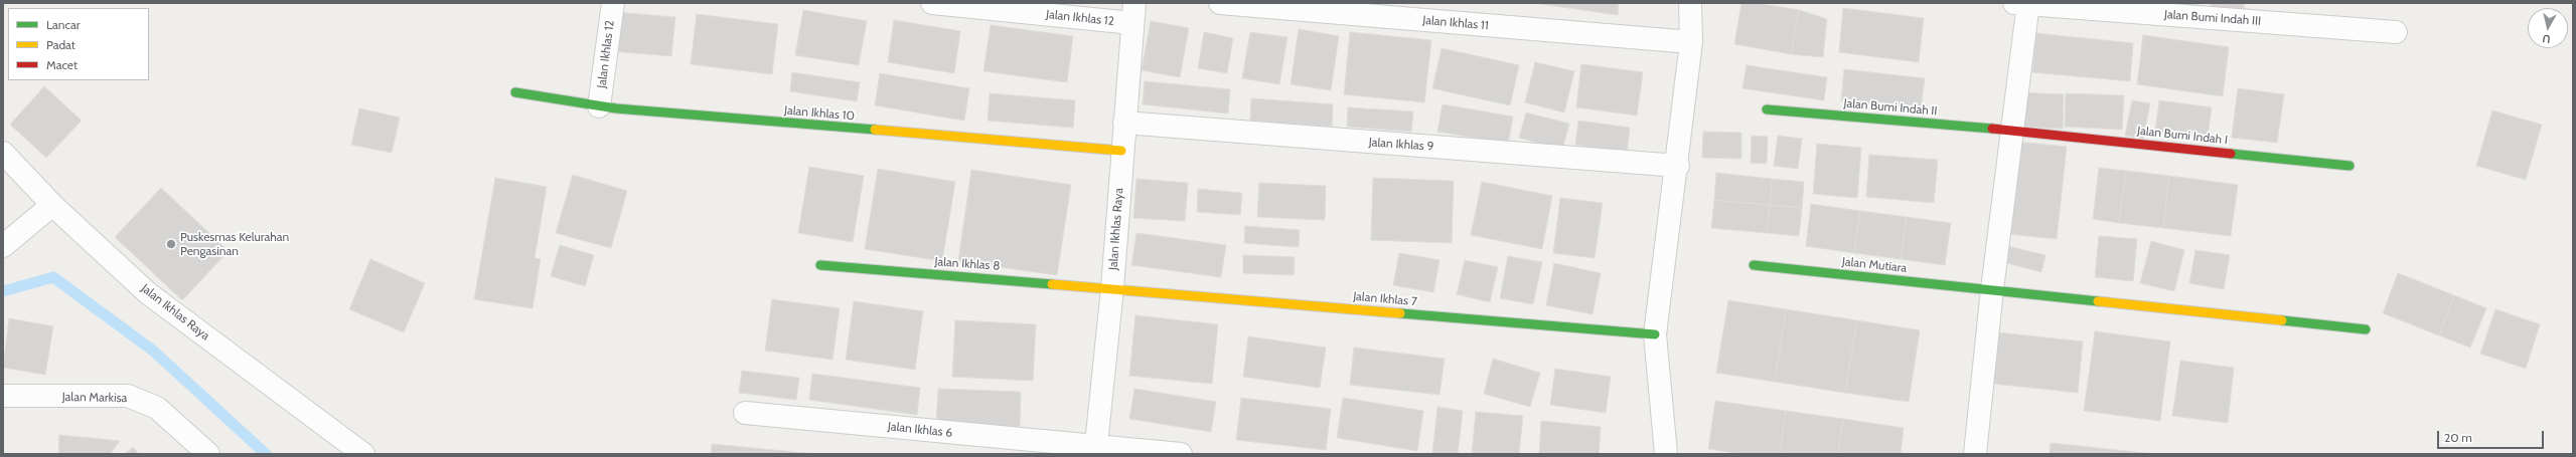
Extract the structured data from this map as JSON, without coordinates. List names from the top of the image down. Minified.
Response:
{"streets":{"street":["Jalan Ikhlas 12","Jalan Bumi Indah III","Jalan Ikhlas 11","Jalan Bumi Indah II","Jalan Ikhlas 10","Jalan Bumi Indah I","Jalan Ikhlas 9","Jalan Ikhlas Raya","Jalan Ikhlas 8","Jalan Mutiara","Jalan Ikhlas 7","Jalan Markisa","Jalan Ikhlas 6"]},"crossings":[["Jalan Ikhlas 12","Jalan Ikhlas 10"],["Jalan Ikhlas 12","Jalan Ikhlas Raya"],["Jalan Bumi Indah II","Jalan Bumi Indah I"],["Jalan Ikhlas 10","Jalan Ikhlas Raya"],["Jalan Ikhlas 9","Jalan Ikhlas Raya"],["Jalan Ikhlas Raya","Jalan Ikhlas 8"],["Jalan Ikhlas Raya","Jalan Ikhlas 7"],["Jalan Ikhlas Raya","Jalan Ikhlas 6"],["Jalan Ikhlas 8","Jalan Ikhlas 7"]],"places":["Puskesmas Kelurahan Pengasinan"],"legend":["Lancar","Padat","Macet"],"scale_bar":"20 m","north":"bottom"}
